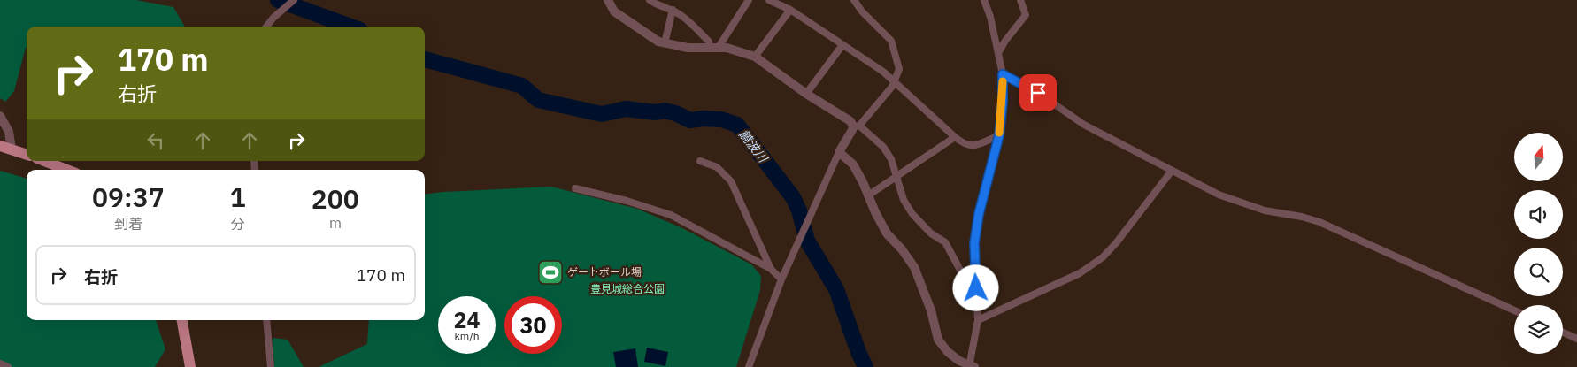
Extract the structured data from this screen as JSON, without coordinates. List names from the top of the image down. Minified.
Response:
{"water":["饒波川"],"parks":["豊見城総合公園"],"places":{"sports":["ゲートボール場"]},"north":"top","page":{"turn":["170 m","右折"],"eta":["09:37","到着","1","分","200","m"],"list":[{"name":"右折","value":"170 m"}],"speed":"24 km/h","limit":"30"}}
